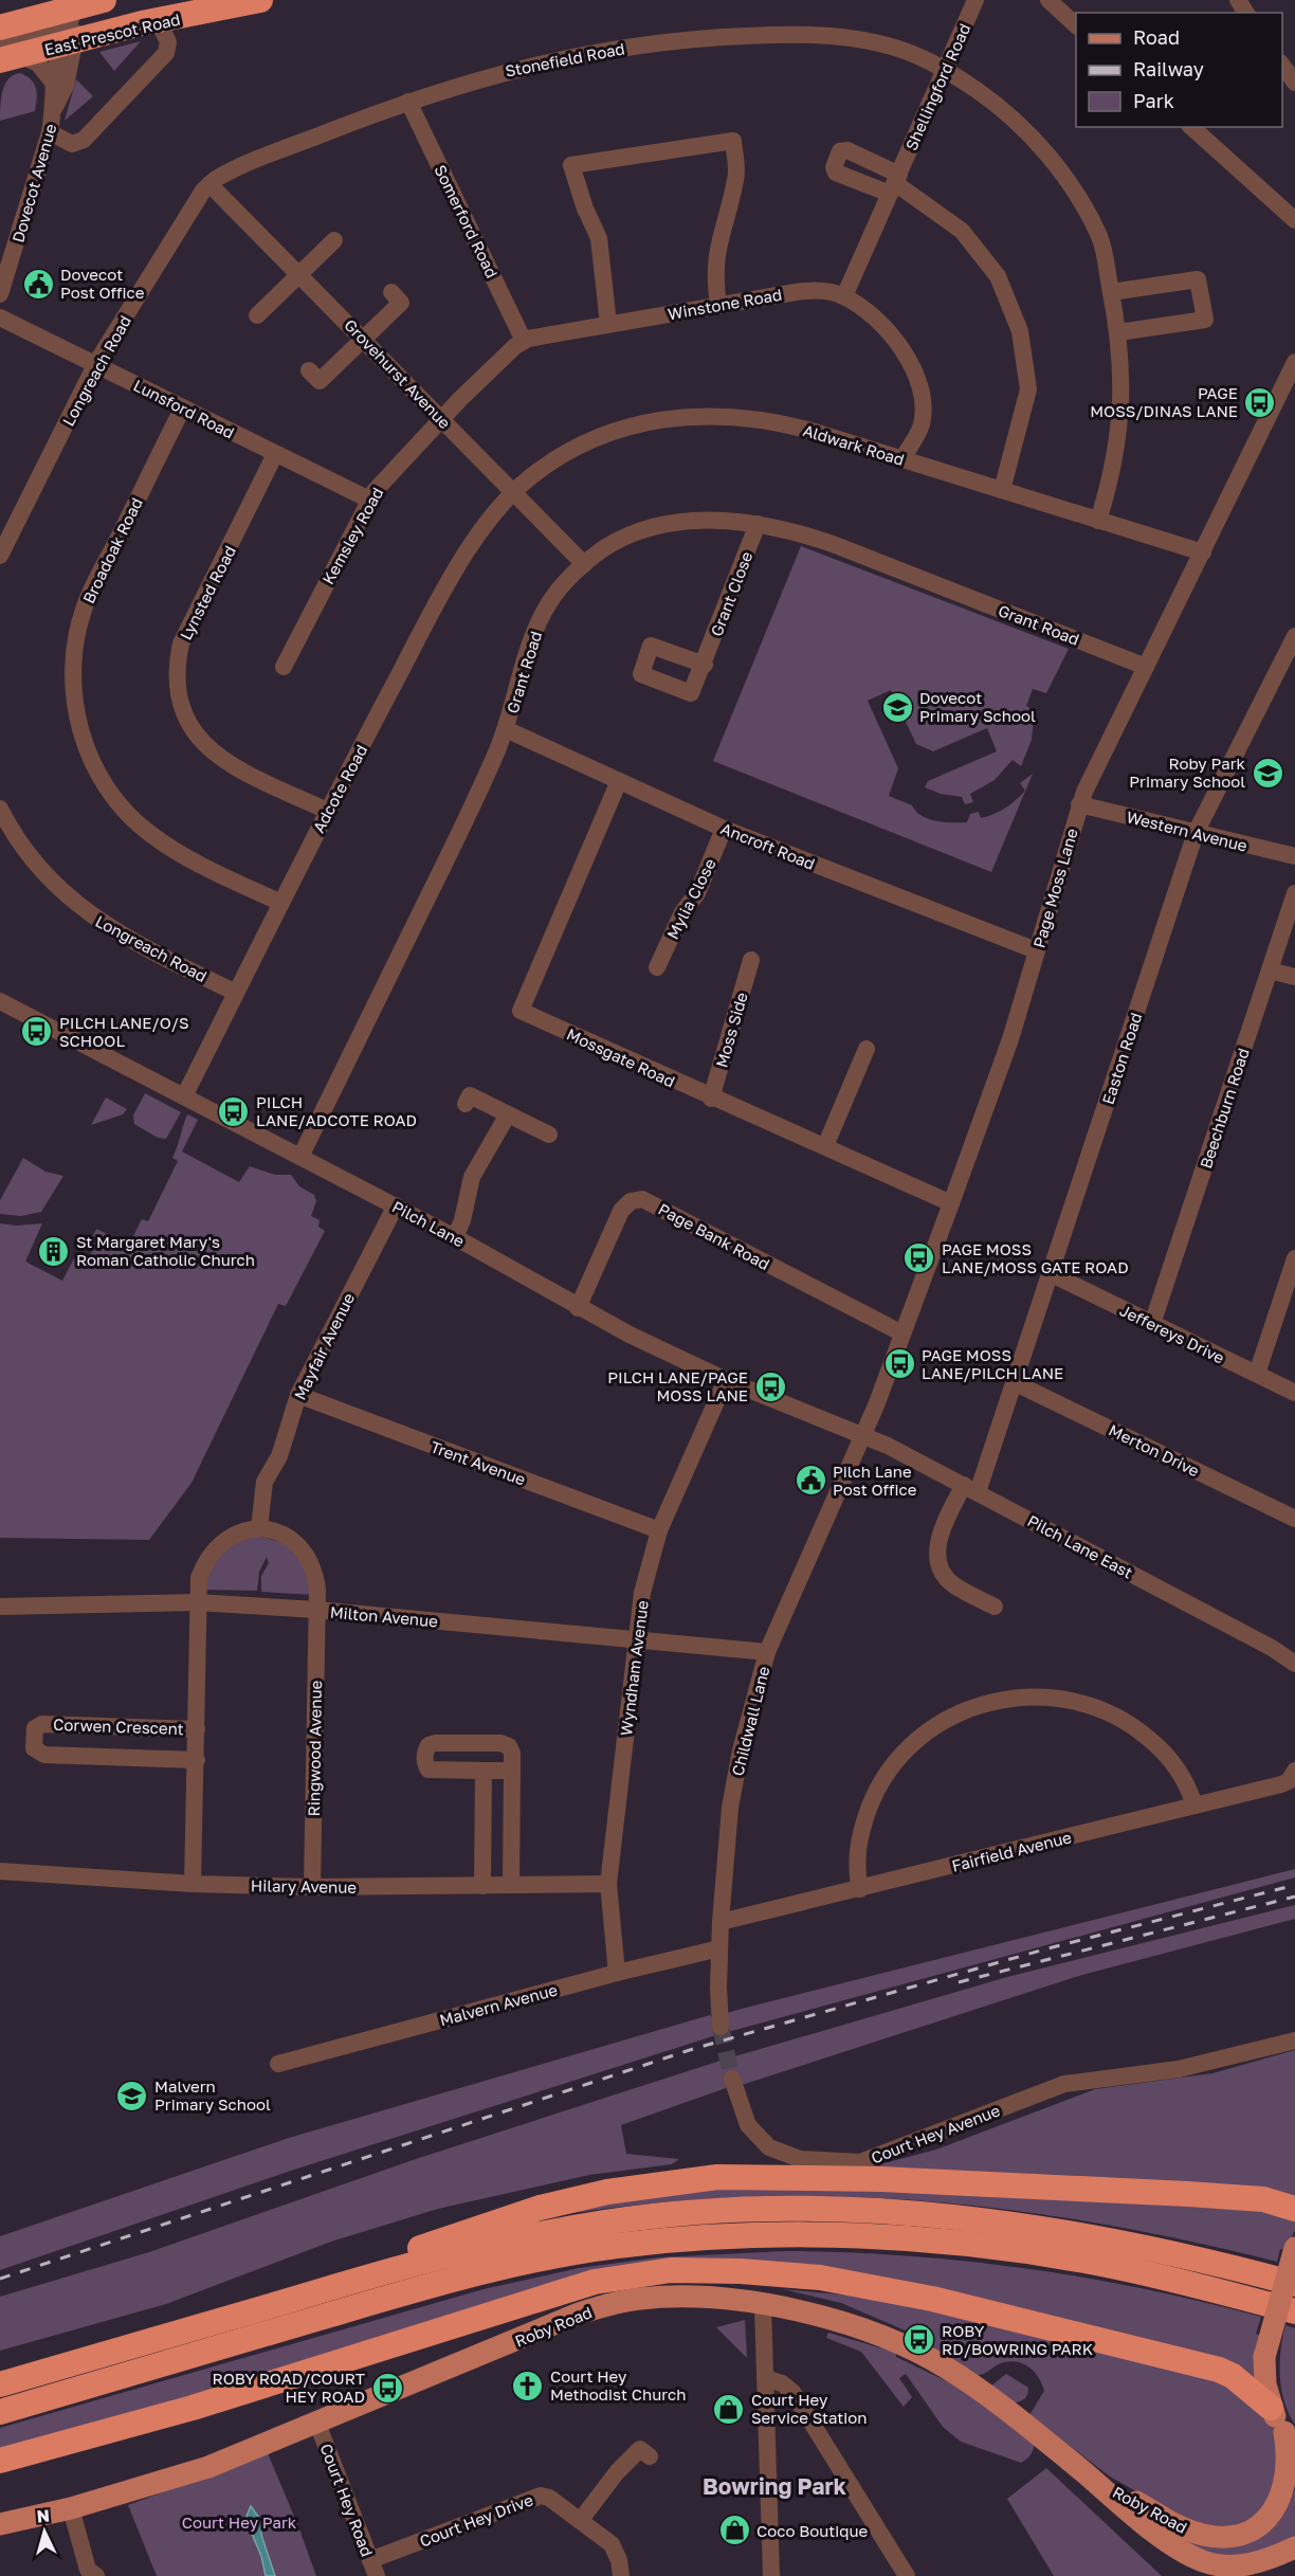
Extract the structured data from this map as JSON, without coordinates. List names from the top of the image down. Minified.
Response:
{"streets":{"highway":["East Prescot Road"],"main road":["Roby Road"],"street":["Stonefield Road","Shellingford Road","Dovecot Avenue","Somerford Road","Winstone Road","Longreach Road","Grovehurst Avenue","Lunsford Road","Aldwark Road","Kemsley Road","Broadoak Road","Lynsted Road","Grant Close","Grant Road","Adcote Road","Western Avenue","Ancroft Road","Page Moss Lane","Mylia Close","Moss Side","Mossgate Road","Easton Road","Beechburn Road","Pilch Lane","Page Bank Road","Jeffereys Drive","Mayfair Avenue","Merton Drive","Trent Avenue","Pilch Lane East","Milton Avenue","Wyndham Avenue","Childwall Lane","Corwen Crescent","Ringwood Avenue","Fairfield Avenue","Hilary Avenue","Malvern Avenue","Court Hey Avenue","Court Hey Road","Court Hey Drive"]},"crossings":[["East Prescot Road","Dovecot Avenue"],["Stonefield Road","Shellingford Road"],["Stonefield Road","Somerford Road"],["Stonefield Road","Longreach Road"],["Stonefield Road","Grovehurst Avenue"],["Stonefield Road","Aldwark Road"],["Shellingford Road","Winstone Road"],["Somerford Road","Winstone Road"],["Winstone Road","Aldwark Road"],["Longreach Road","Grovehurst Avenue"],["Longreach Road","Lunsford Road"],["Longreach Road","Adcote Road"],["Grovehurst Avenue","Aldwark Road"],["Grovehurst Avenue","Kemsley Road"],["Grovehurst Avenue","Grant Road"],["Grovehurst Avenue","Adcote Road"],["Lunsford Road","Kemsley Road"],["Lunsford Road","Broadoak Road"],["Lunsford Road","Lynsted Road"],["Aldwark Road","Adcote Road"],["Aldwark Road","Page Moss Lane"],["Broadoak Road","Adcote Road"],["Lynsted Road","Adcote Road"],["Grant Close","Grant Road"],["Grant Road","Ancroft Road"],["Grant Road","Page Moss Lane"],["Grant Road","Pilch Lane"],["Adcote Road","Pilch Lane"],["Western Avenue","Page Moss Lane"],["Western Avenue","Easton Road"],["Ancroft Road","Page Moss Lane"],["Ancroft Road","Mylia Close"],["Ancroft Road","Mossgate Road"],["Page Moss Lane","Mossgate Road"],["Page Moss Lane","Pilch Lane"],["Page Moss Lane","Page Bank Road"],["Page Moss Lane","Pilch Lane East"],["Page Moss Lane","Childwall Lane"],["Moss Side","Mossgate Road"],["Easton Road","Jeffereys Drive"],["Easton Road","Merton Drive"],["Easton Road","Pilch Lane East"],["Beechburn Road","Jeffereys Drive"],["Pilch Lane","Page Bank Road"],["Pilch Lane","Mayfair Avenue"],["Pilch Lane","Pilch Lane East"],["Pilch Lane","Wyndham Avenue"],["Pilch Lane","Childwall Lane"],["Mayfair Avenue","Trent Avenue"],["Trent Avenue","Wyndham Avenue"],["Pilch Lane East","Childwall Lane"],["Milton Avenue","Wyndham Avenue"],["Milton Avenue","Childwall Lane"],["Milton Avenue","Corwen Crescent"],["Milton Avenue","Ringwood Avenue"],["Wyndham Avenue","Hilary Avenue"],["Wyndham Avenue","Malvern Avenue"],["Childwall Lane","Fairfield Avenue"],["Childwall Lane","Malvern Avenue"],["Corwen Crescent","Hilary Avenue"],["Ringwood Avenue","Hilary Avenue"],["Roby Road","Court Hey Road"],["Court Hey Road","Court Hey Drive"]],"districts":["Bowring Park"],"parks":["Court Hey Park"],"places":{"public building":["Dovecot Post Office","Pilch Lane Post Office"],"bus stop":["PAGE MOSS/DINAS LANE","PILCH LANE/O/S SCHOOL","PILCH LANE/ADCOTE ROAD","PAGE MOSS LANE/MOSS GATE ROAD","PAGE MOSS LANE/PILCH LANE","PILCH LANE/PAGE MOSS LANE","ROBY RD/BOWRING PARK","ROBY ROAD/COURT HEY ROAD"],"school or university":["Dovecot Primary School","Roby Park Primary School","Malvern Primary School"],"building":["St Margaret Mary's Roman Catholic Church"],"church":["Court Hey Methodist Church"],"shop":["Court Hey Service Station","Coco Boutique"]},"legend":["Road","Railway","Park"],"north":"top"}
